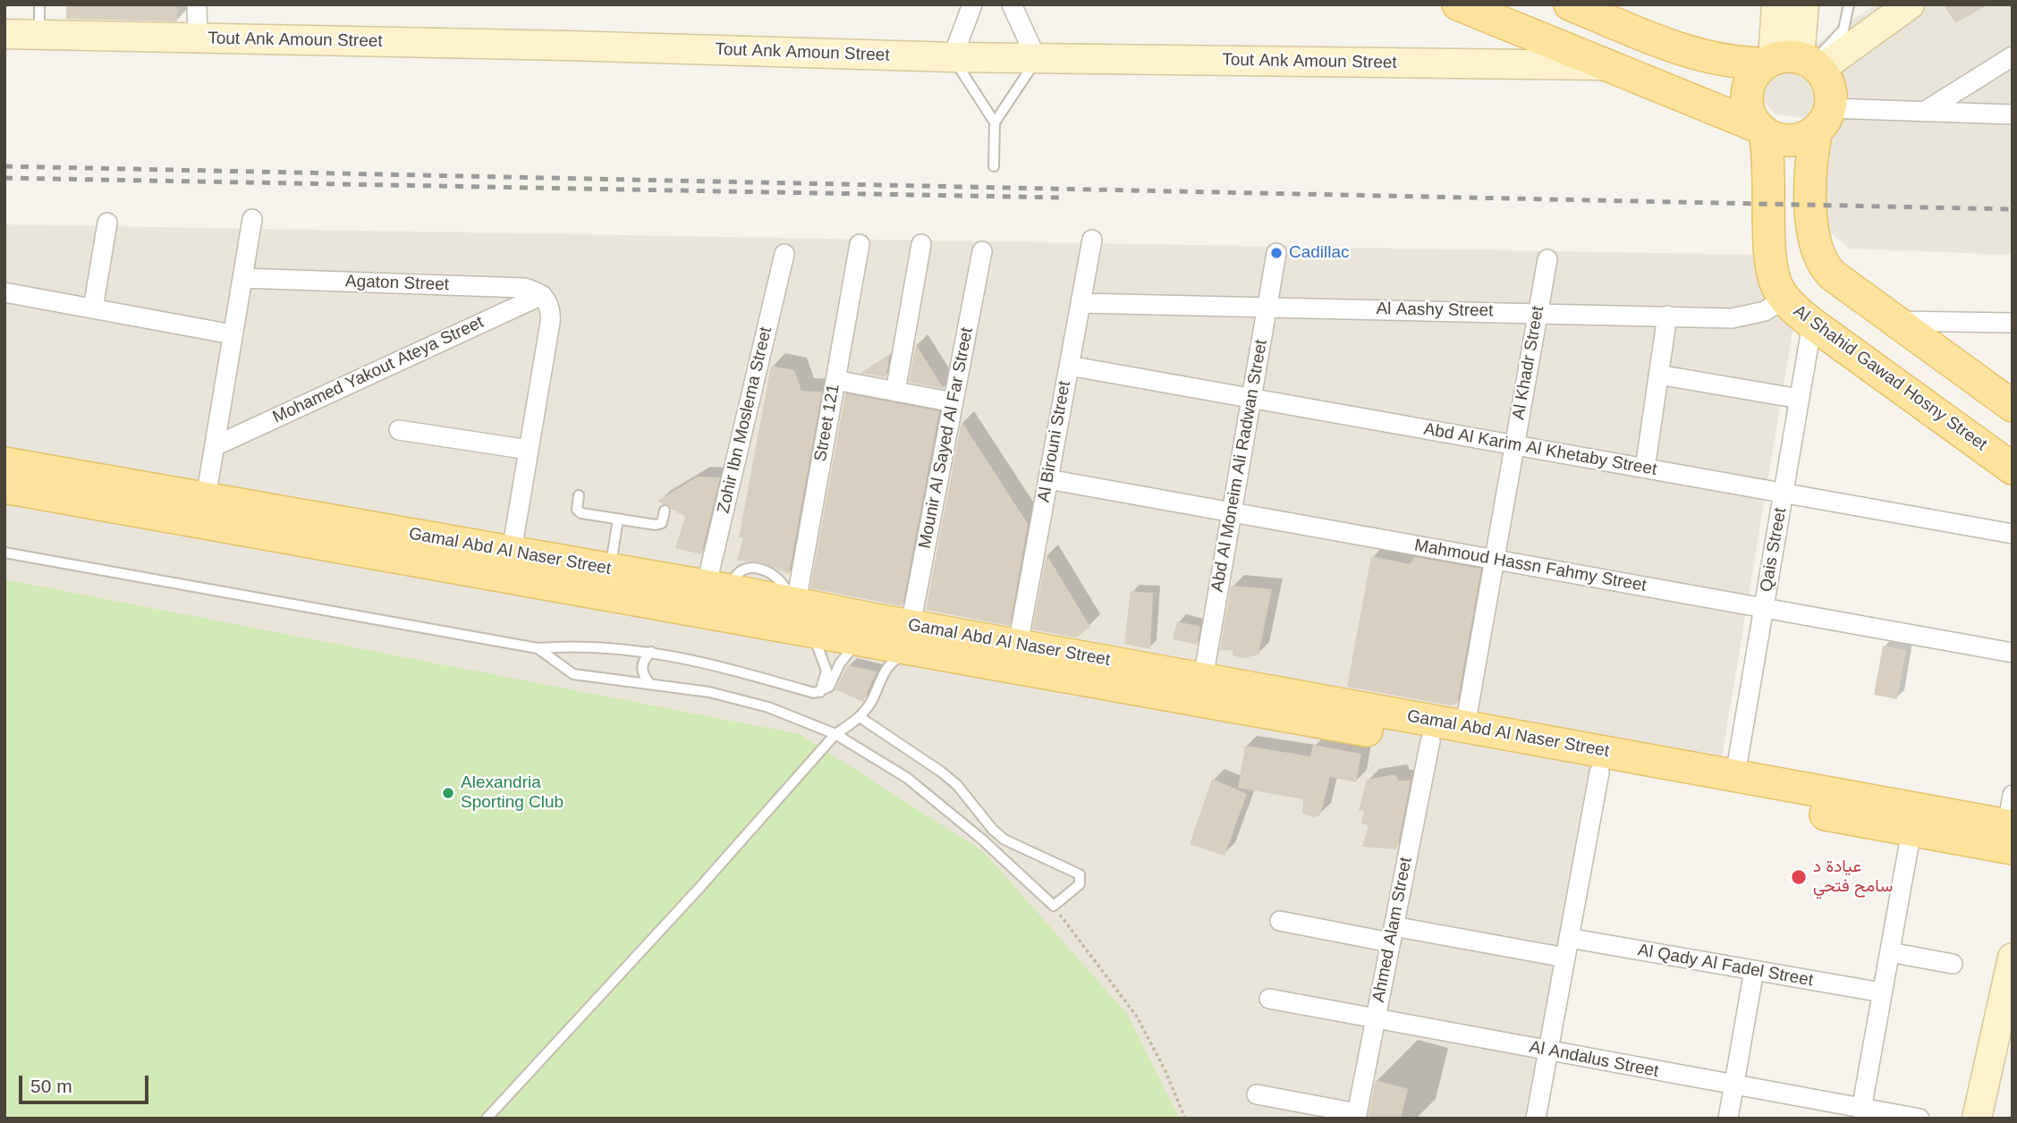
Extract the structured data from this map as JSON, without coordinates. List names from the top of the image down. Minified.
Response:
{"streets":{"main road":["Al Shahid Gawad Hosny Street","Gamal Abd Al Naser Street"],"street":["Tout Ank Amoun Street","Agaton Street","Al Aashy Street","Al Khadr Street","Mohamed Yakout Ateya Street","Zohir Ibn Moslema Street","Street 121","Mounir Al Sayed Al Far Street","Al Birouni Street","Abd Al Karim Al Khetaby Street","Abd Al Moneim Ali Radwan Street","Qais Street","Mahmoud Hassn Fahmy Street","Ahmed Alam Street","Al Qady Al Fadel Street","Al Andalus Street"]},"crossings":[["Agaton Street","Mohamed Yakout Ateya Street"],["Al Aashy Street","Al Khadr Street"],["Al Aashy Street","Al Shahid Gawad Hosny Street"],["Al Aashy Street","Al Birouni Street"],["Al Aashy Street","Abd Al Moneim Ali Radwan Street"],["Al Khadr Street","Abd Al Karim Al Khetaby Street"],["Al Khadr Street","Gamal Abd Al Naser Street"],["Al Khadr Street","Mahmoud Hassn Fahmy Street"],["Al Shahid Gawad Hosny Street","Qais Street"],["Zohir Ibn Moslema Street","Gamal Abd Al Naser Street"],["Street 121","Gamal Abd Al Naser Street"],["Mounir Al Sayed Al Far Street","Gamal Abd Al Naser Street"],["Al Birouni Street","Abd Al Karim Al Khetaby Street"],["Al Birouni Street","Gamal Abd Al Naser Street"],["Al Birouni Street","Mahmoud Hassn Fahmy Street"],["Abd Al Karim Al Khetaby Street","Abd Al Moneim Ali Radwan Street"],["Abd Al Karim Al Khetaby Street","Qais Street"],["Abd Al Moneim Ali Radwan Street","Gamal Abd Al Naser Street"],["Abd Al Moneim Ali Radwan Street","Mahmoud Hassn Fahmy Street"],["Qais Street","Gamal Abd Al Naser Street"],["Qais Street","Mahmoud Hassn Fahmy Street"],["Gamal Abd Al Naser Street","Ahmed Alam Street"],["Ahmed Alam Street","Al Andalus Street"]],"places":["Cadillac","Alexandria Sporting Club","عيادة د سامح فتحي"],"scale_bar":"50 m"}
